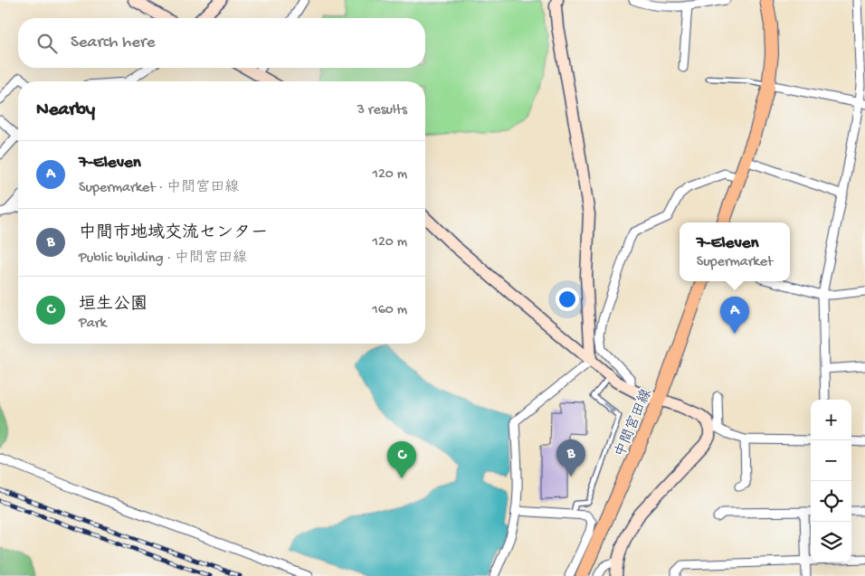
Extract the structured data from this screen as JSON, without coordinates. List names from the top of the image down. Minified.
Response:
{"streets":{"main road":["中間宮田線"]},"page":{"search":"Search here","heading":["Nearby","3 results"],"list":[{"mark":"A","name":"7-Eleven","note":"Supermarket · 中間宮田線","value":"120 m"},{"mark":"B","name":"中間市地域交流センター","note":"Public building · 中間宮田線","value":"120 m"},{"mark":"C","name":"垣生公園","note":"Park","value":"160 m"}],"popup":["7-Eleven","Supermarket"],"pins":["A","B","C"],"map_buttons":["+","−"]}}
